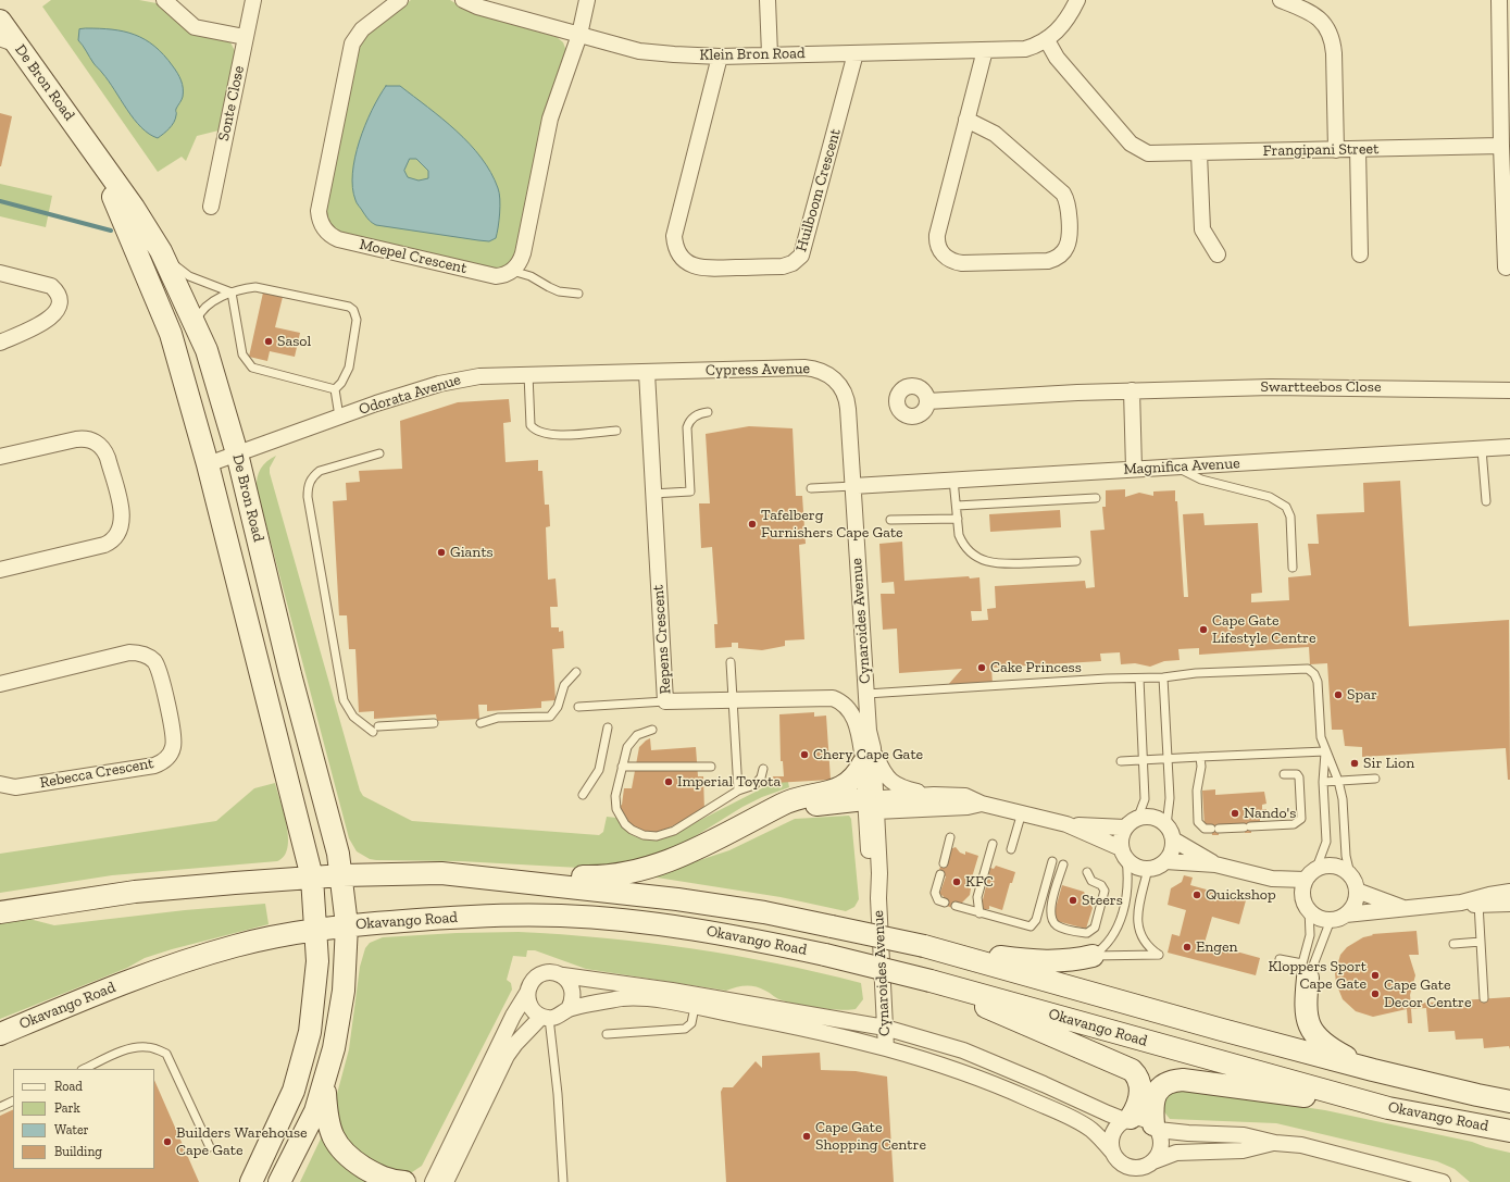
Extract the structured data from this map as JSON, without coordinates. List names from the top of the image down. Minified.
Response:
{"streets":{"main road":["De Bron Road","Okavango Road"],"street":["Klein Bron Road","Sonte Close","Frangipani Street","Huilboom Crescent","Moepel Crescent","Cypress Avenue","Swartteebos Close","Odorata Avenue","Magnifica Avenue","Cynaroides Avenue","Repens Crescent","Rebecca Crescent"]},"crossings":[["Klein Bron Road","Frangipani Street"],["Klein Bron Road","Huilboom Crescent"],["De Bron Road","Odorata Avenue"],["De Bron Road","Okavango Road"],["Cypress Avenue","Odorata Avenue"],["Cypress Avenue","Magnifica Avenue"],["Cypress Avenue","Cynaroides Avenue"],["Cypress Avenue","Repens Crescent"],["Odorata Avenue","Repens Crescent"],["Magnifica Avenue","Cynaroides Avenue"],["Cynaroides Avenue","Repens Crescent"]],"places":["Sasol","Tafelberg Furnishers Cape Gate","Giants","Cape Gate Lifestyle Centre","Cake Princess","Spar","Chery Cape Gate","Sir Lion","Imperial Toyota","Nando's","KFC","Quickshop","Steers","Engen","Kloppers Sport Cape Gate","Cape Gate Decor Centre","Cape Gate Shopping Centre","Builders Warehouse Cape Gate"],"legend":["Road","Park","Water","Building"]}
